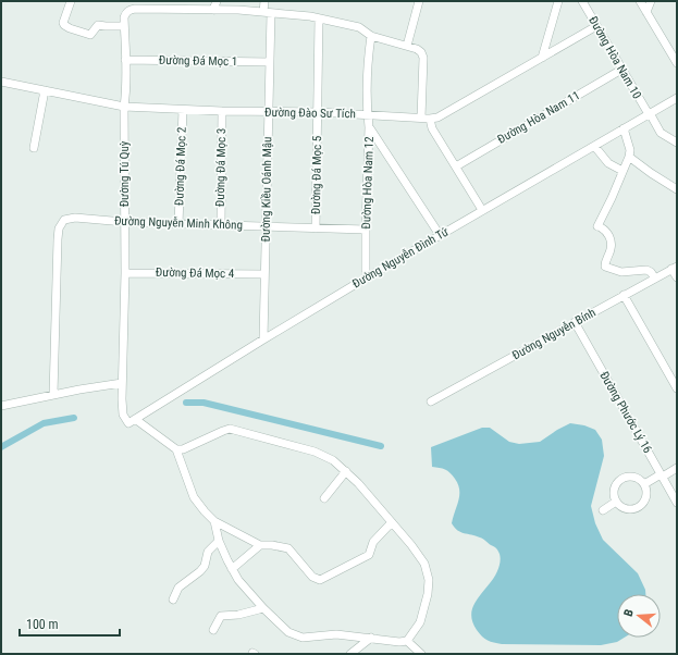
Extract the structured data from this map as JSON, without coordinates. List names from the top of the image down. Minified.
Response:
{"streets":{"street":["Đường Hòa Nam 10","Đường Đá Mọc 1","Đường Đào Sư Tích","Đường Hòa Nam 11","Đường Đá Mọc 2","Đường Đá Mọc 3","Đường Tú Quỳ","Đường Đá Mọc 5","Đường Hòa Nam 12","Đường Kiều Oánh Mậu","Đường Nguyễn Minh Không","Đường Nguyễn Đình Tứ","Đường Đá Mọc 4","Đường Nguyễn Bính","Đường Phước Lý 16"]},"crossings":[["Đường Hòa Nam 10","Đường Đào Sư Tích"],["Đường Hòa Nam 10","Đường Hòa Nam 11"],["Đường Hòa Nam 10","Đường Nguyễn Đình Tứ"],["Đường Đá Mọc 1","Đường Tú Quỳ"],["Đường Đá Mọc 1","Đường Kiều Oánh Mậu"],["Đường Đào Sư Tích","Đường Đá Mọc 2"],["Đường Đào Sư Tích","Đường Đá Mọc 3"],["Đường Đào Sư Tích","Đường Tú Quỳ"],["Đường Đào Sư Tích","Đường Đá Mọc 5"],["Đường Đào Sư Tích","Đường Hòa Nam 12"],["Đường Đào Sư Tích","Đường Kiều Oánh Mậu"],["Đường Đá Mọc 2","Đường Nguyễn Minh Không"],["Đường Đá Mọc 3","Đường Nguyễn Minh Không"],["Đường Tú Quỳ","Đường Nguyễn Minh Không"],["Đường Tú Quỳ","Đường Nguyễn Đình Tứ"],["Đường Tú Quỳ","Đường Đá Mọc 4"],["Đường Đá Mọc 5","Đường Nguyễn Minh Không"],["Đường Hòa Nam 12","Đường Nguyễn Minh Không"],["Đường Hòa Nam 12","Đường Nguyễn Đình Tứ"],["Đường Kiều Oánh Mậu","Đường Nguyễn Minh Không"],["Đường Kiều Oánh Mậu","Đường Nguyễn Đình Tứ"],["Đường Kiều Oánh Mậu","Đường Đá Mọc 4"],["Đường Nguyễn Bính","Đường Phước Lý 16"]],"scale_bar":"100 m","north":"left"}
